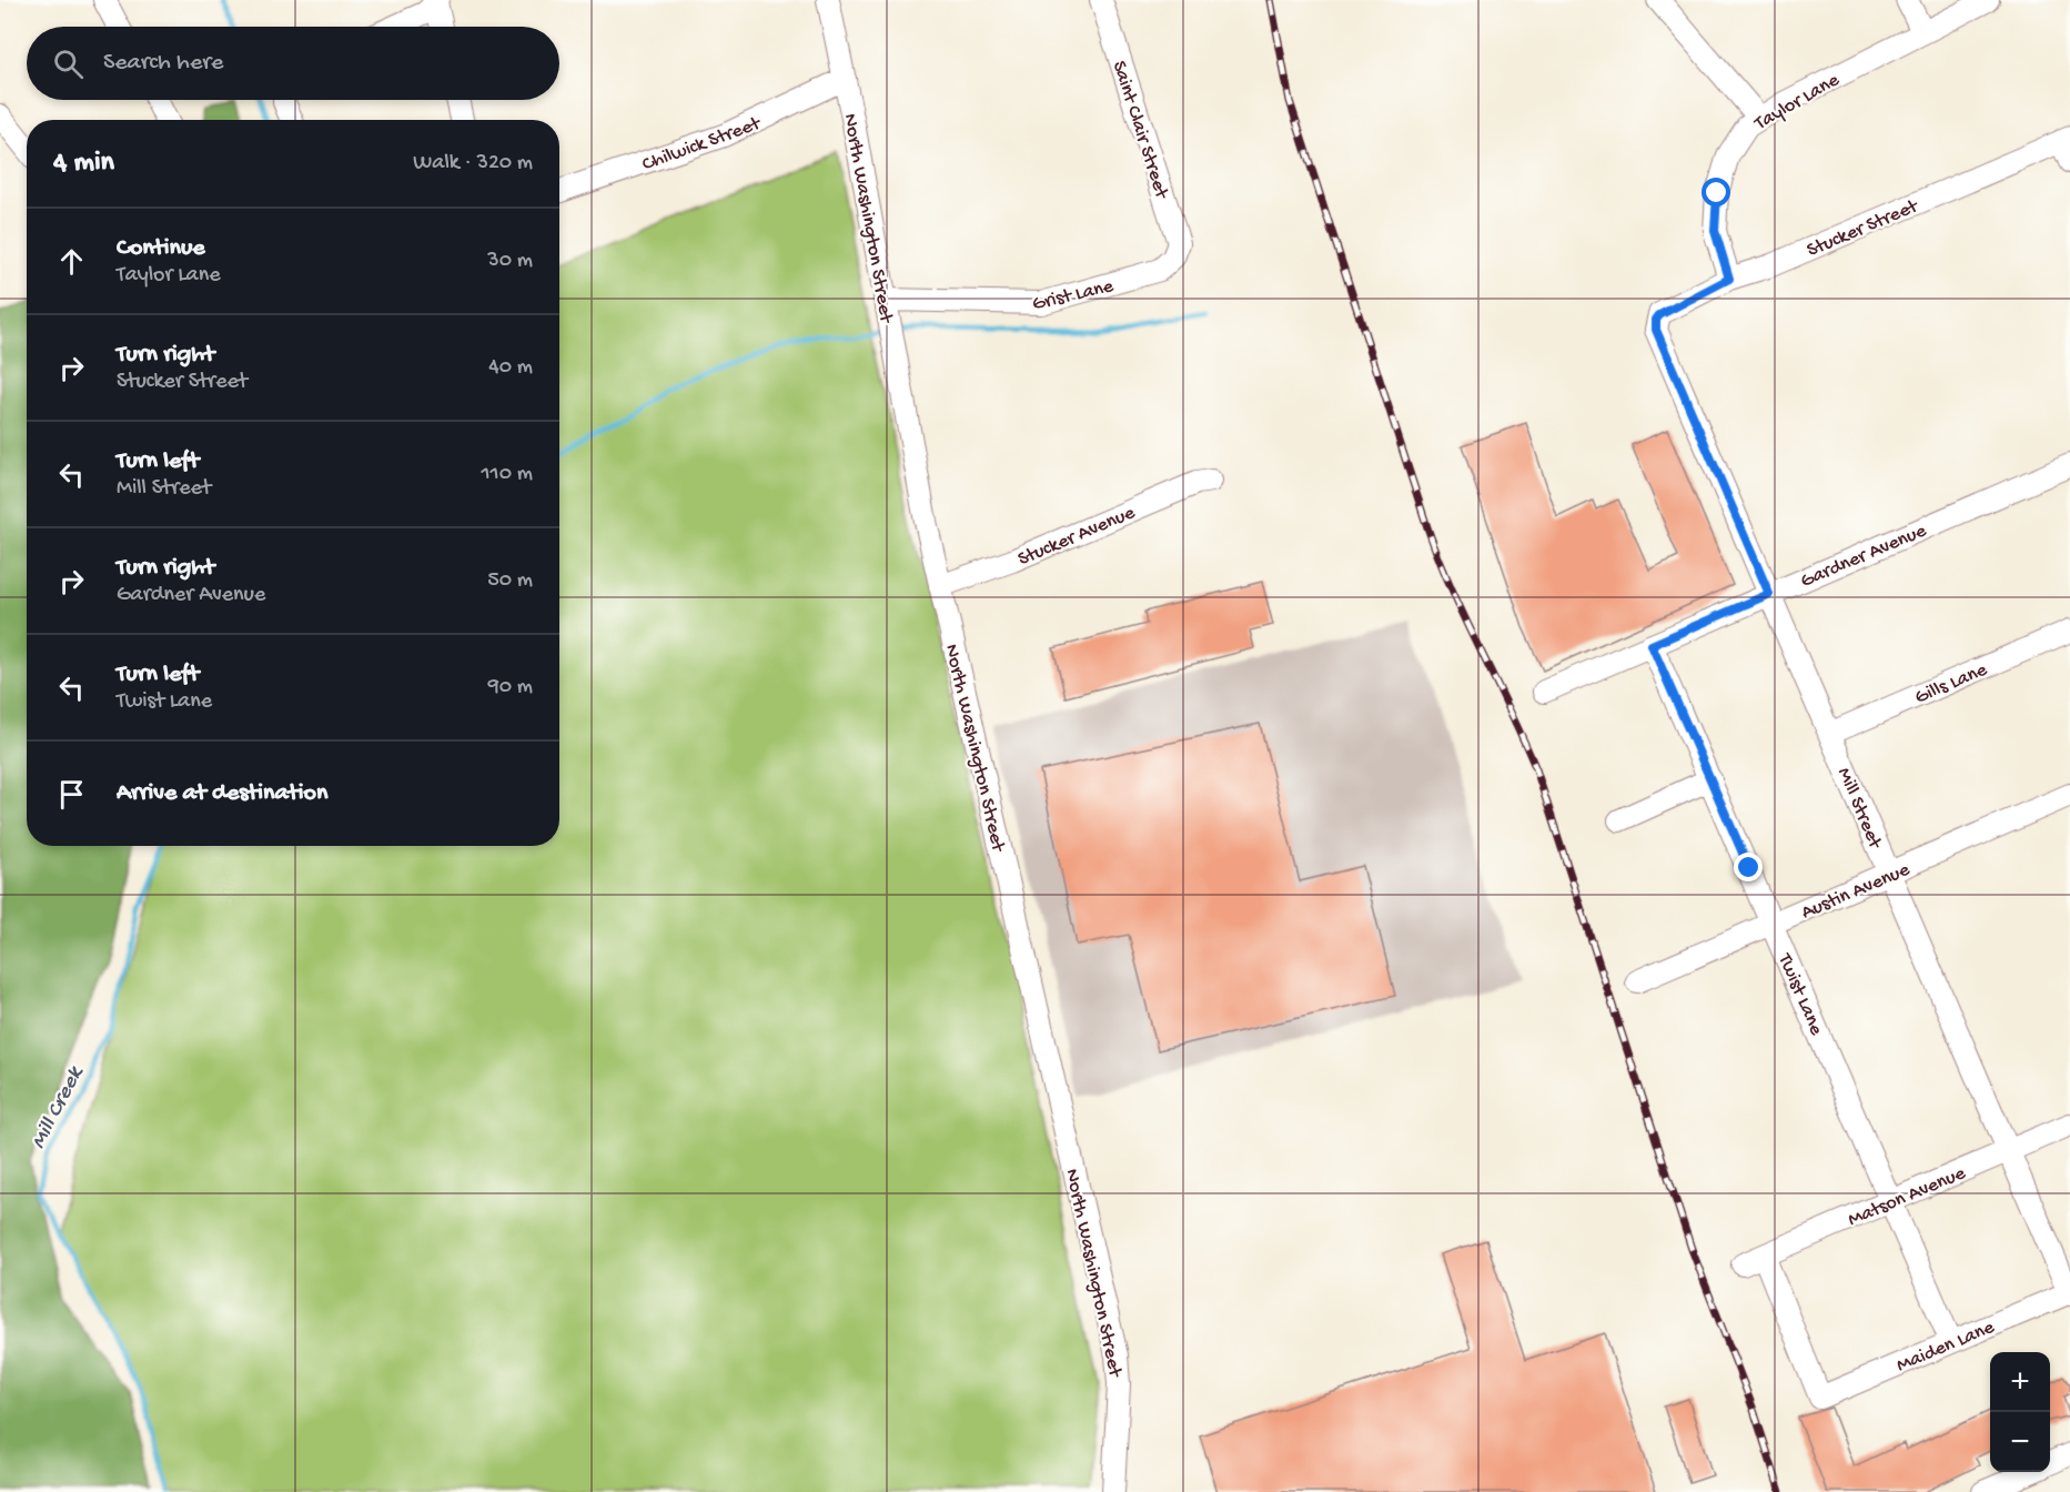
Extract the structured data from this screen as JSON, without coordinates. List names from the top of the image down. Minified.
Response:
{"streets":{"street":["Taylor Lane","Saint Clair Street","Chilwick Street","North Washington Street","Stucker Street","Grist Lane","Stucker Avenue","Gardner Avenue","Gills Lane","Mill Street","Austin Avenue","Twist Lane","Matson Avenue","Maiden Lane"]},"crossings":[["Taylor Lane","Stucker Street"],["Saint Clair Street","Grist Lane"],["Chilwick Street","North Washington Street"],["North Washington Street","Grist Lane"],["North Washington Street","Stucker Avenue"],["Stucker Street","Mill Street"],["Gardner Avenue","Mill Street"],["Gardner Avenue","Twist Lane"],["Gills Lane","Mill Street"],["Mill Street","Austin Avenue"],["Mill Street","Matson Avenue"],["Mill Street","Maiden Lane"],["Austin Avenue","Twist Lane"],["Twist Lane","Matson Avenue"],["Twist Lane","Maiden Lane"],["Matson Avenue","Maiden Lane"]],"water":["Mill Creek"],"page":{"search":"Search here","heading":["4 min","Walk · 320 m"],"list":[["Continue","Taylor Lane","30 m"],["Turn right","Stucker Street","40 m"],["Turn left","Mill Street","110 m"],["Turn right","Gardner Avenue","50 m"],["Turn left","Twist Lane","90 m"],"Arrive at destination"],"map_buttons":["+","−"]}}
